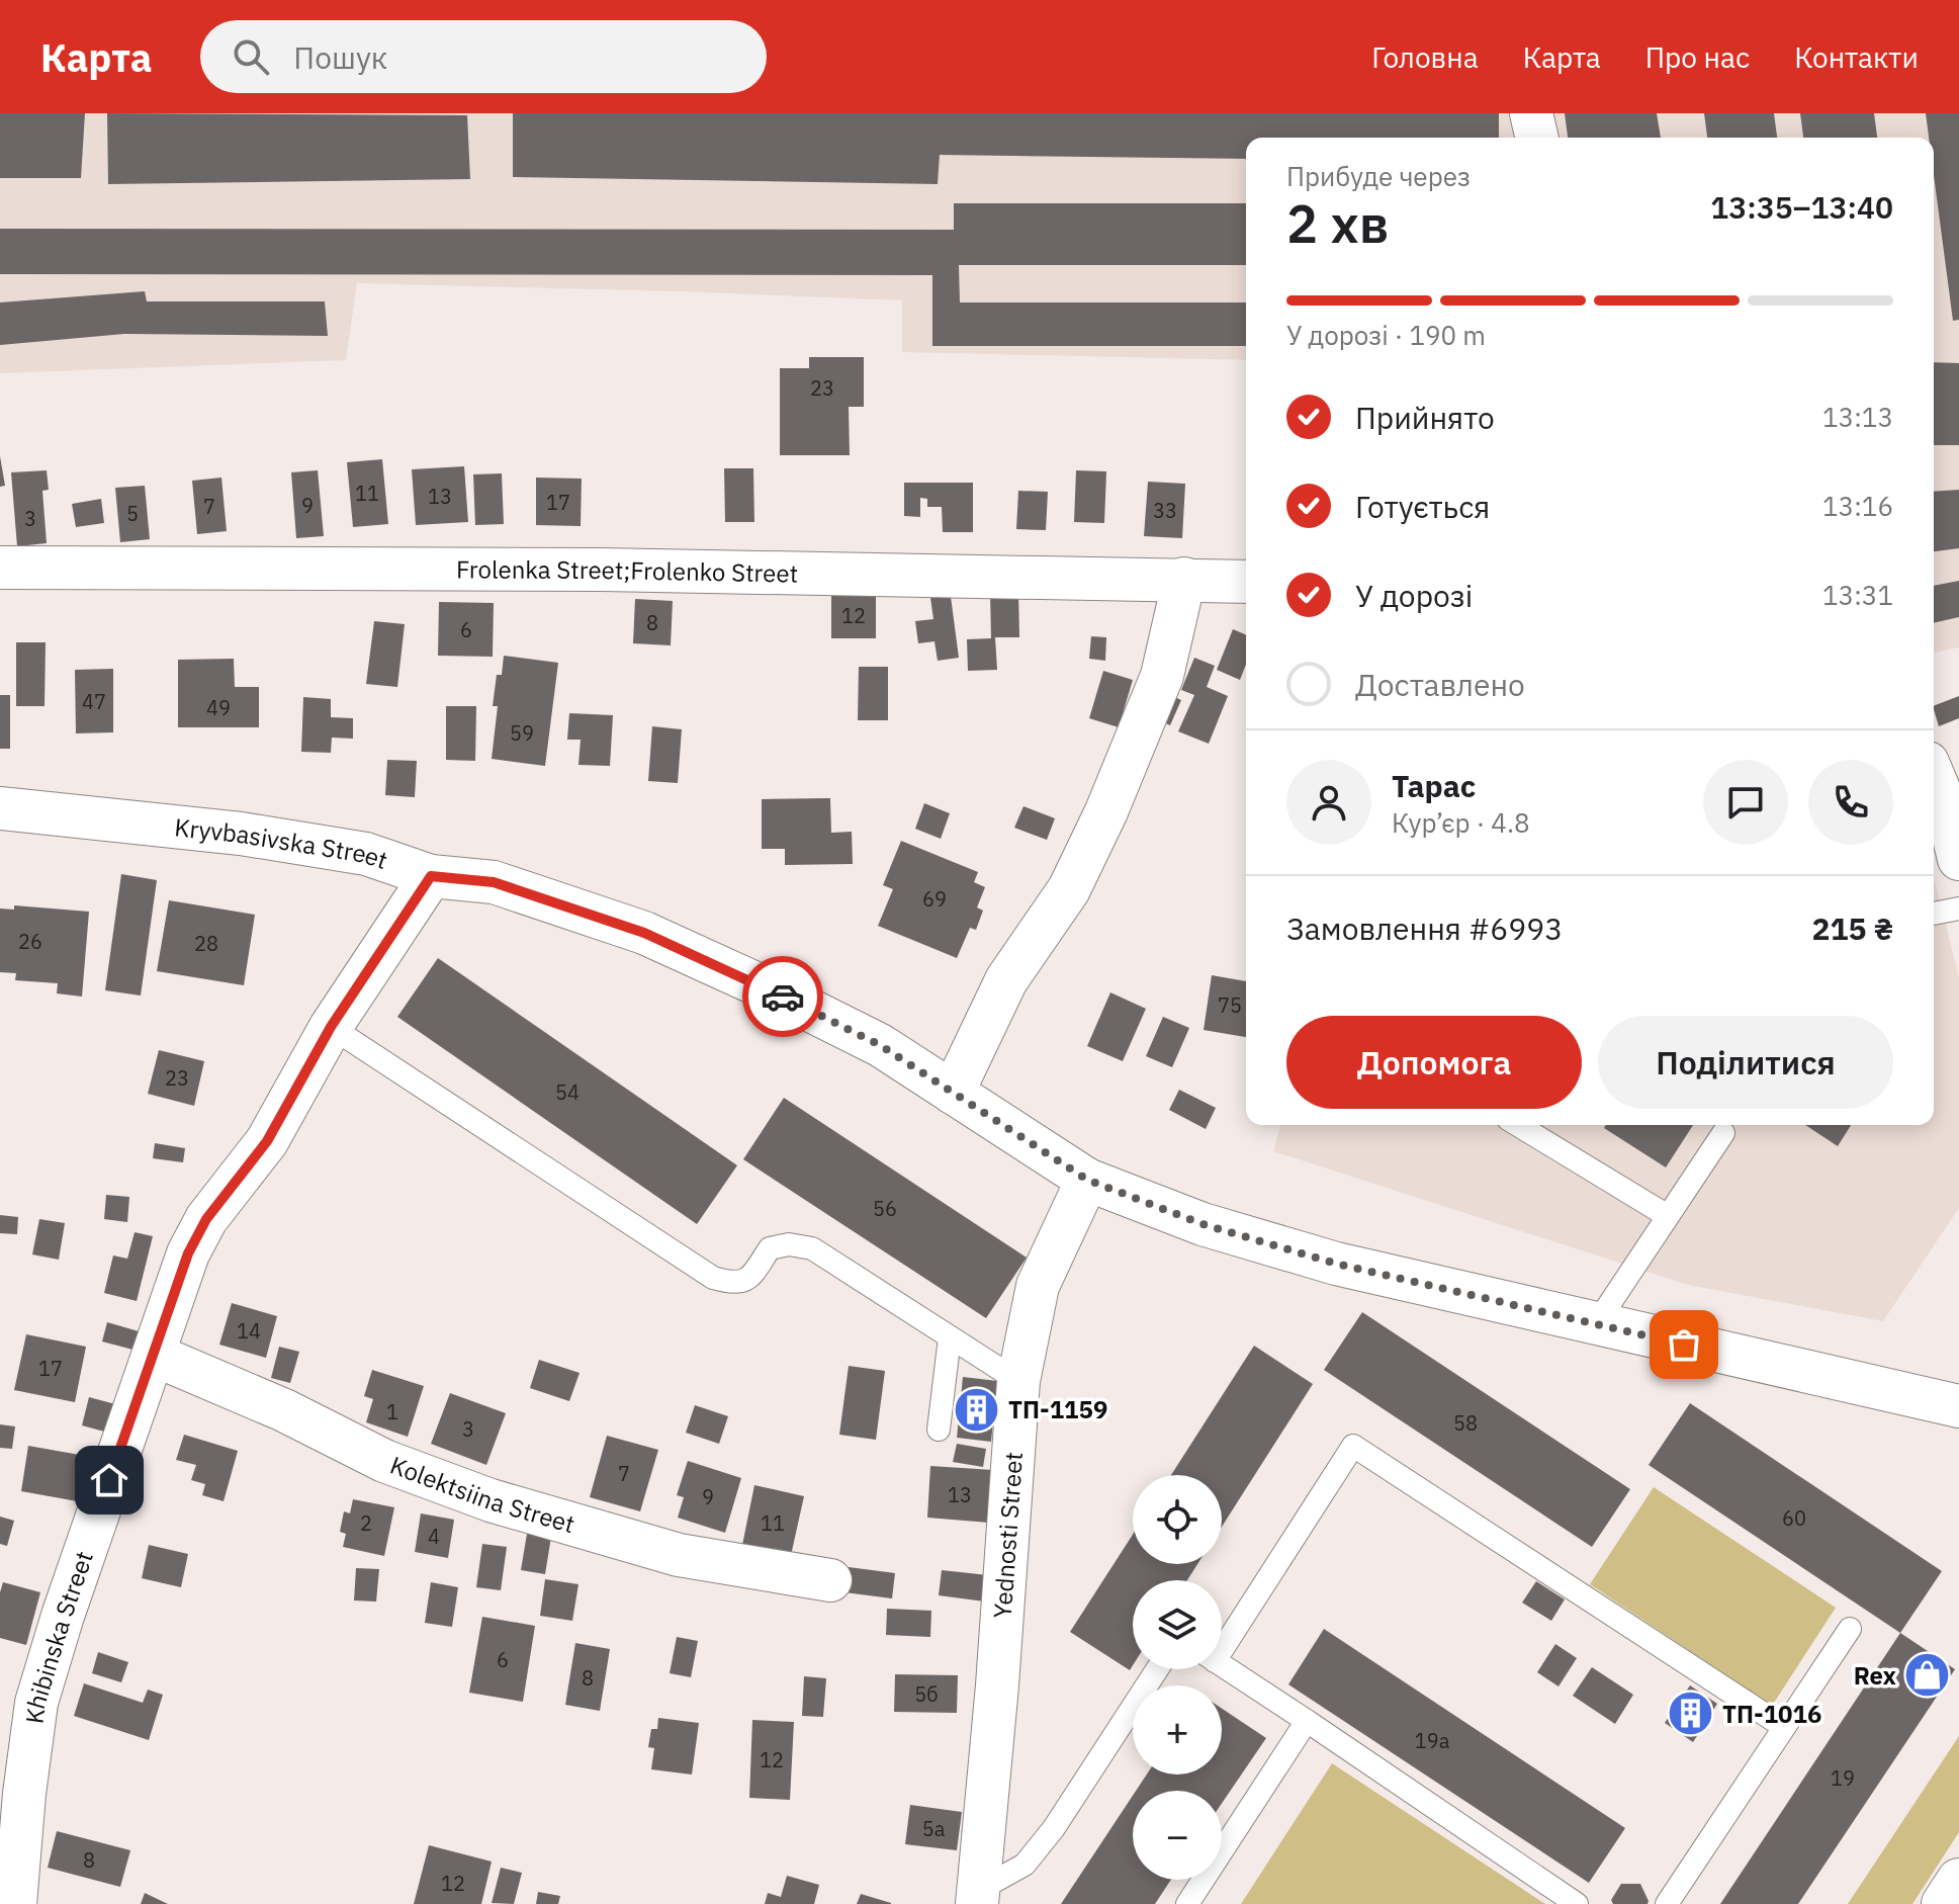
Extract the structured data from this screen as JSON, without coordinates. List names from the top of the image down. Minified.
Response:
{"streets":{"street":["Frolenka Street;Frolenko Street","Kryvbasivska Street","Kolektsiina Street","Yednosti Street","Khibinska Street"]},"crossings":[["Kryvbasivska Street","Yednosti Street"],["Kryvbasivska Street","Khibinska Street"],["Kolektsiina Street","Khibinska Street"]],"places":{"building":["ТП-1159","ТП-1016"],"shop":["Rex"]},"house_numbers":["23","11","13","17","9","7","33","5","3","12","8","6","47","49","59","69","26","28","75","23","54","56","14","17","1","58","3","7","13","9","60","2","11","4","6","8","5б","19а","12","19","5а","8","12"],"page":{"header":"Карта","search":"Пошук","nav":["Головна","Карта","Про нас","Контакти"],"heading":["2 хв","Прибуде через","13:35–13:40"],"panel":["Тарас","Кур’єр · 4.8","Замовлення #6993","215 ₴"],"bar":"У дорозі · 190 m","list":[["Прийнято","13:13"],["Готується","13:16"],["У дорозі","13:31"],"Доставлено"],"buttons":["Допомога","Поділитися"],"map_buttons":["+","−"]}}
